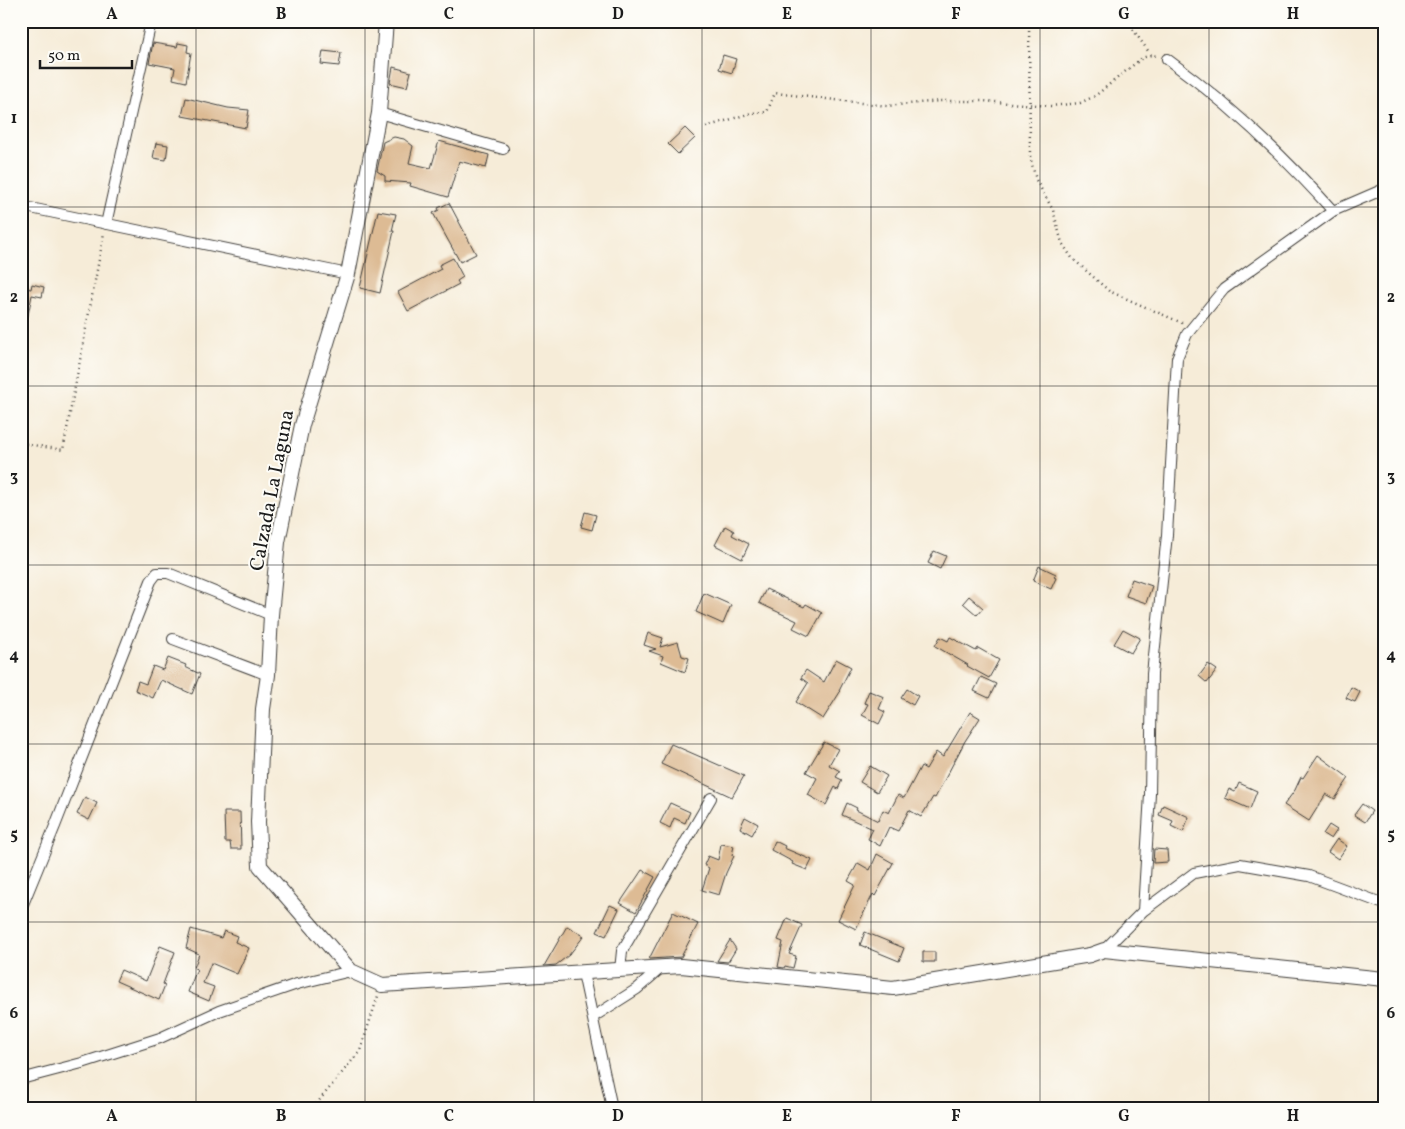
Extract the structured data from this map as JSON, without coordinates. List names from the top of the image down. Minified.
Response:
{"streets":{"street":["Calzada La Laguna"]},"scale_bar":"50 m","grid":{"columns":["A","B","C","D","E","F","G","H"],"rows":["1","2","3","4","5","6"]}}
